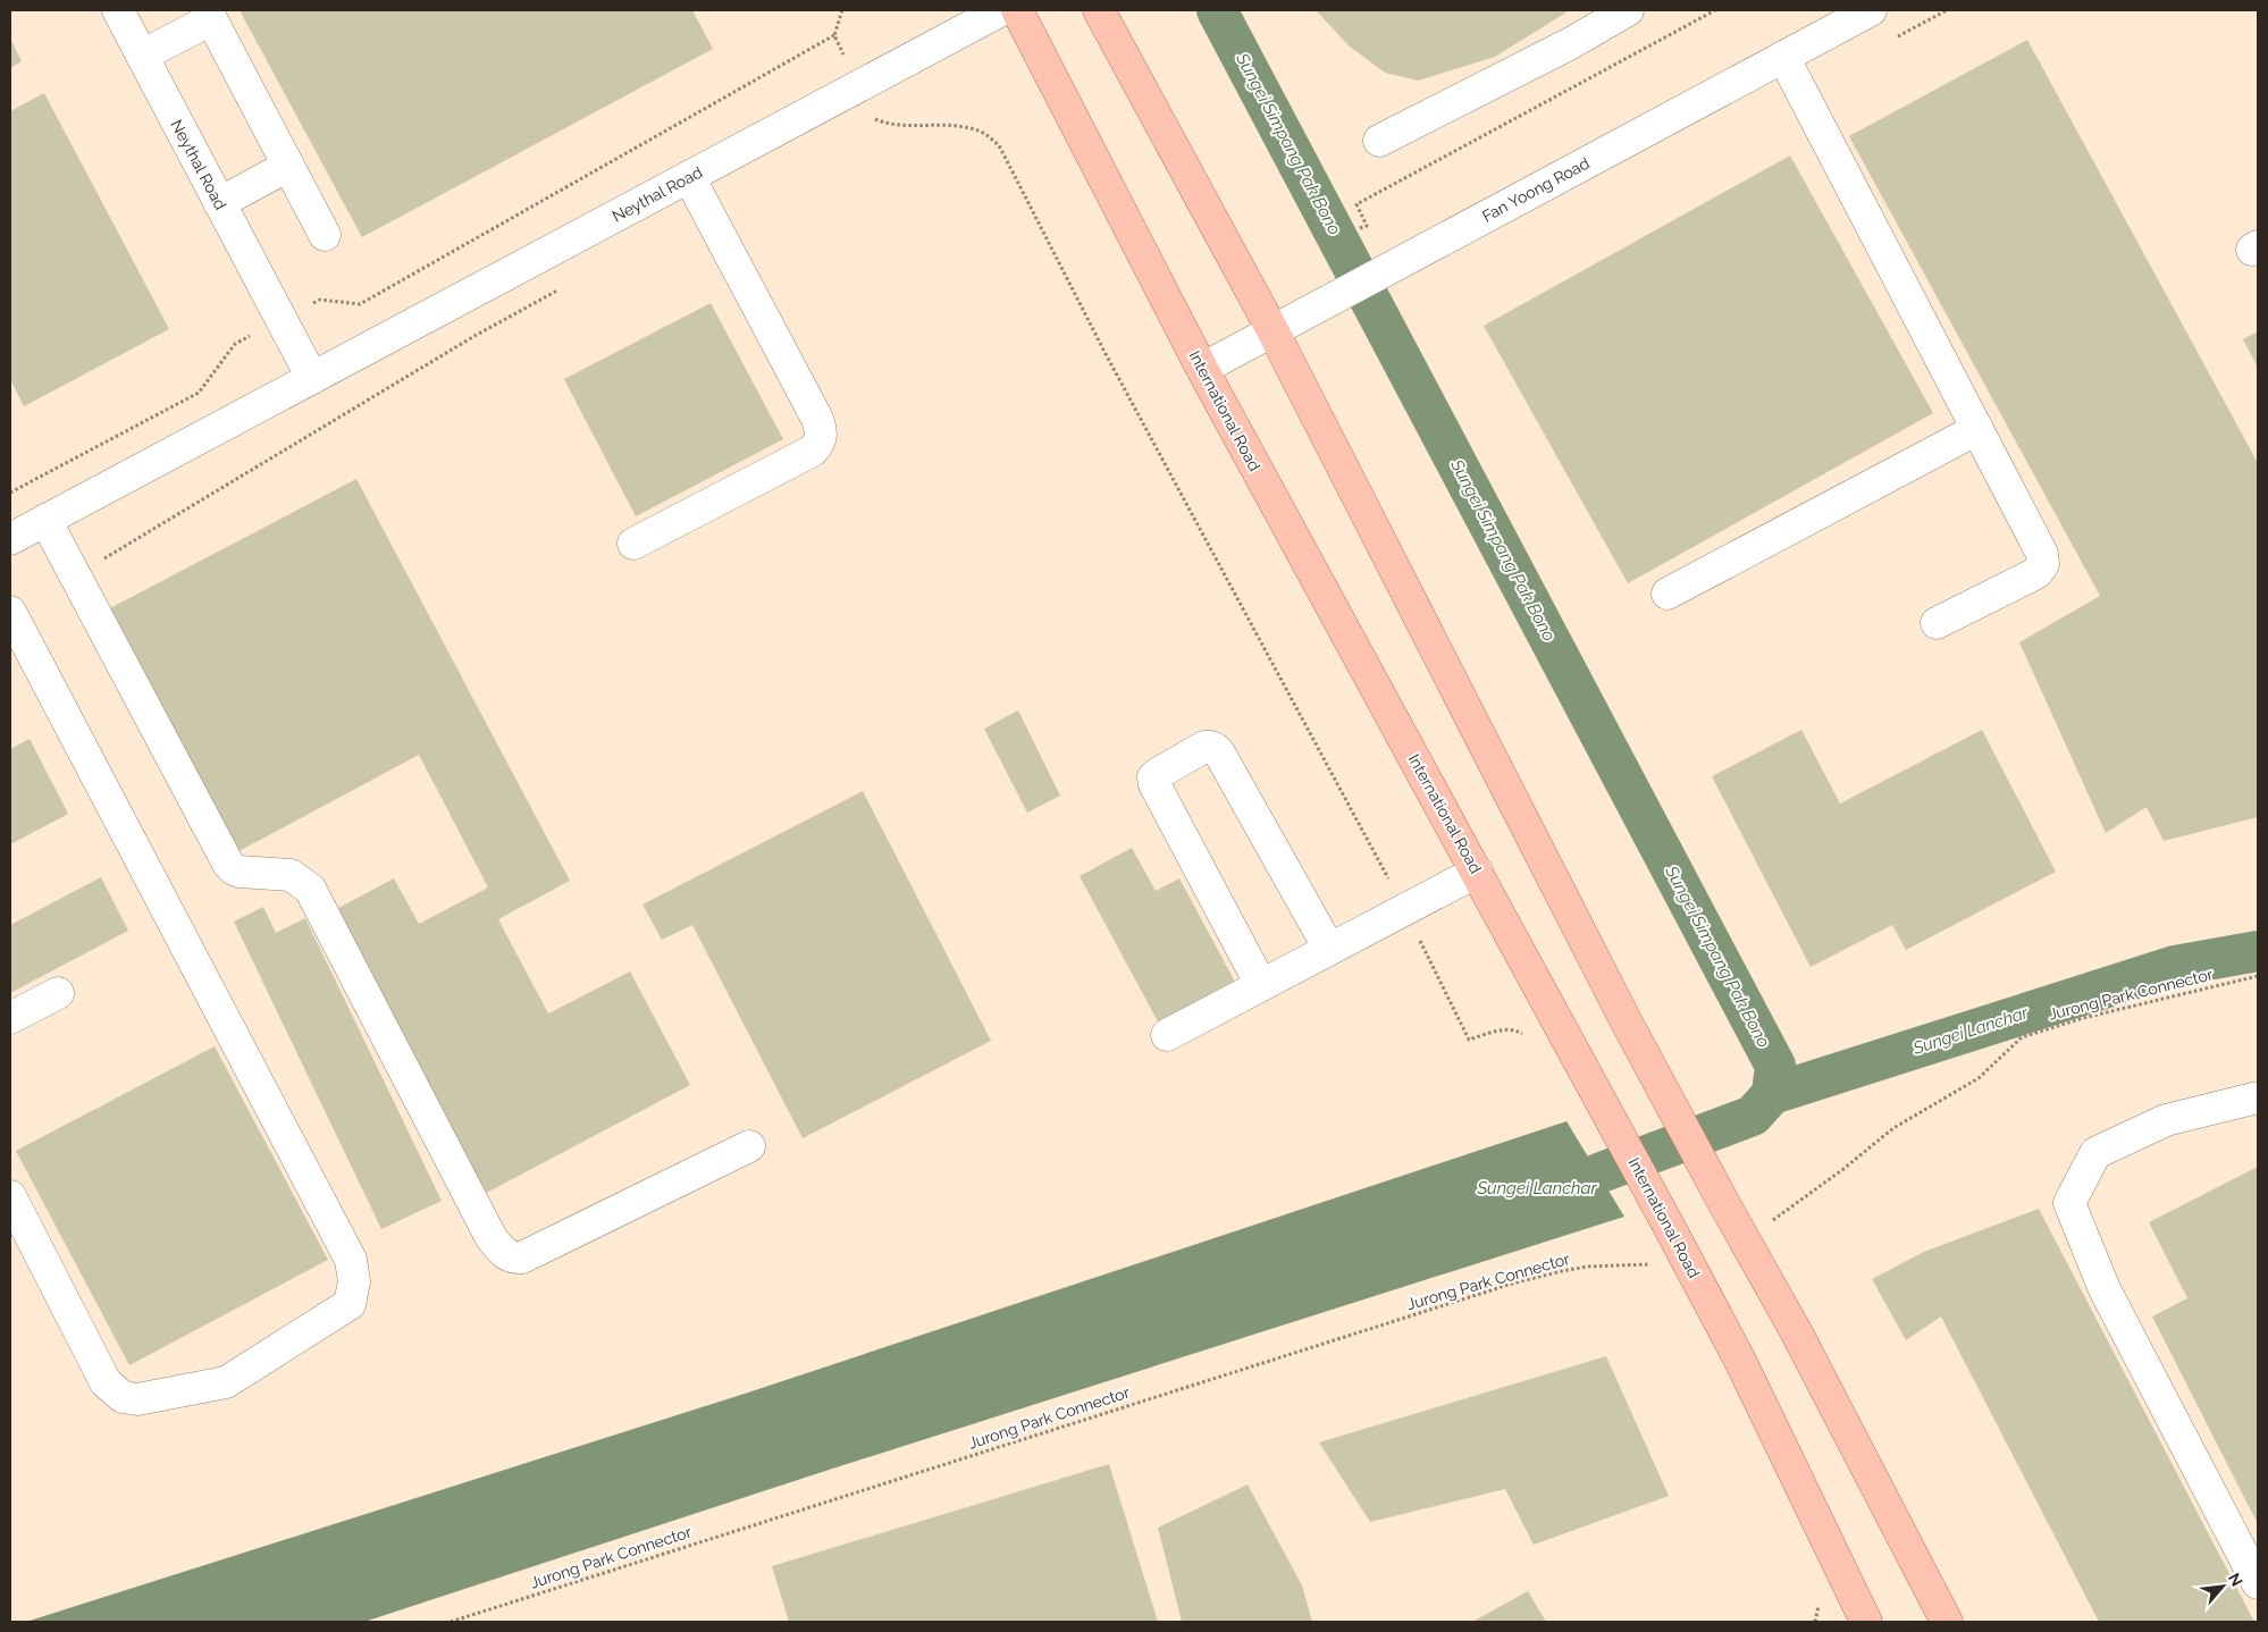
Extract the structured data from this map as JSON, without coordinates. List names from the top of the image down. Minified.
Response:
{"streets":{"main road":["International Road"],"street":["Neythal Road","Fan Yoong Road"],"path":["Jurong Park Connector"]},"crossings":[["Fan Yoong Road","International Road"]],"water":["Sungei Simpang Pak Bono","Sungei Lanchar"],"north":"top right"}
